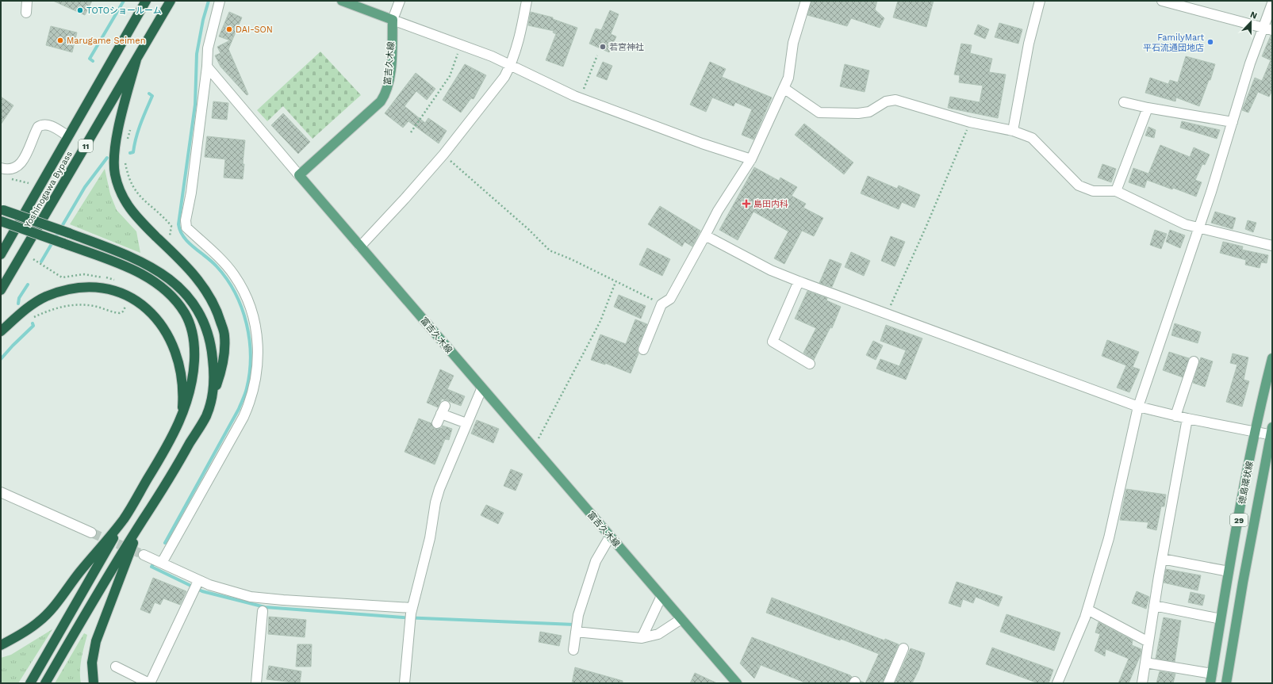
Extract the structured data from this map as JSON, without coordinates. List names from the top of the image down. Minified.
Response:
{"streets":{"highway":["11","Yoshinogawa Bypass"],"main road":["富吉久木線","徳島環状線","29"]},"places":{"other":["TOTOショールーム","DAI-SON","Marugame Seimen","FamilyMart 平石流通団地店","若宮神社"],"health":["島田内科"]},"north":"top"}
